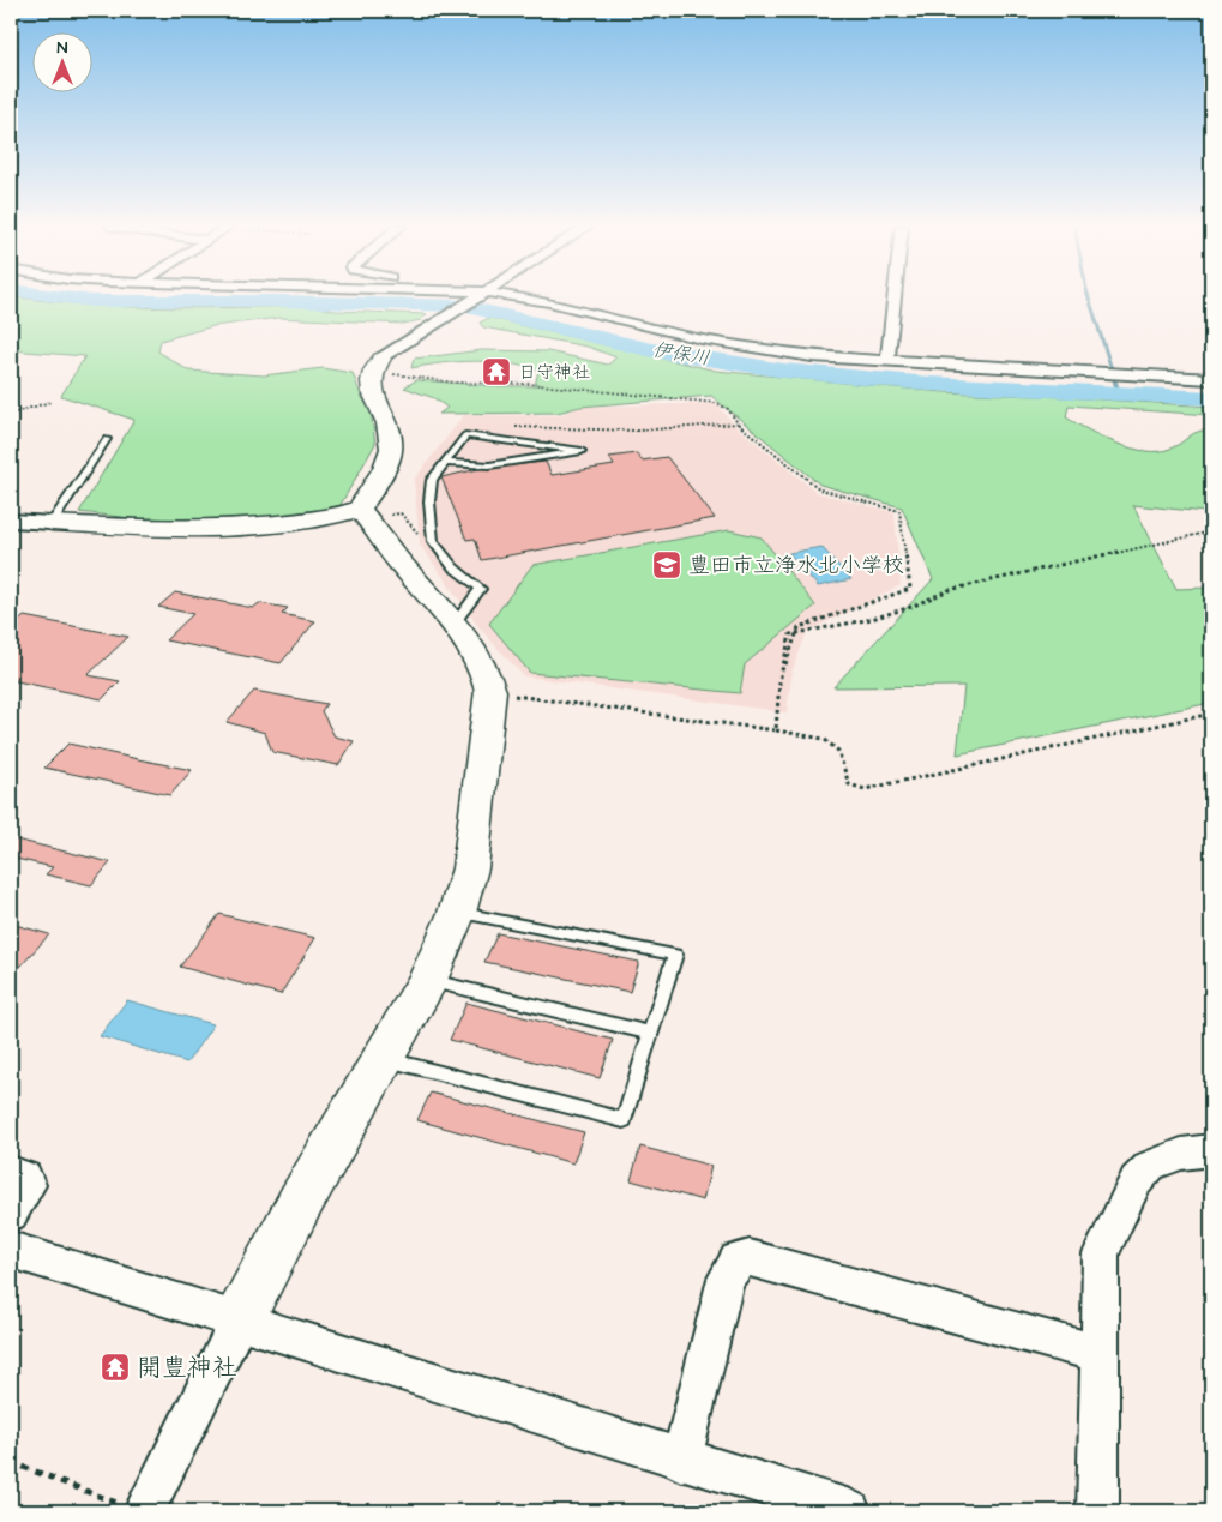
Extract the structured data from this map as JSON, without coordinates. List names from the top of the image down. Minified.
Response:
{"water":["伊保川"],"places":{"temple":["日守神社","開豊神社"],"school or university":["豊田市立浄水北小学校"]},"north":"top"}
